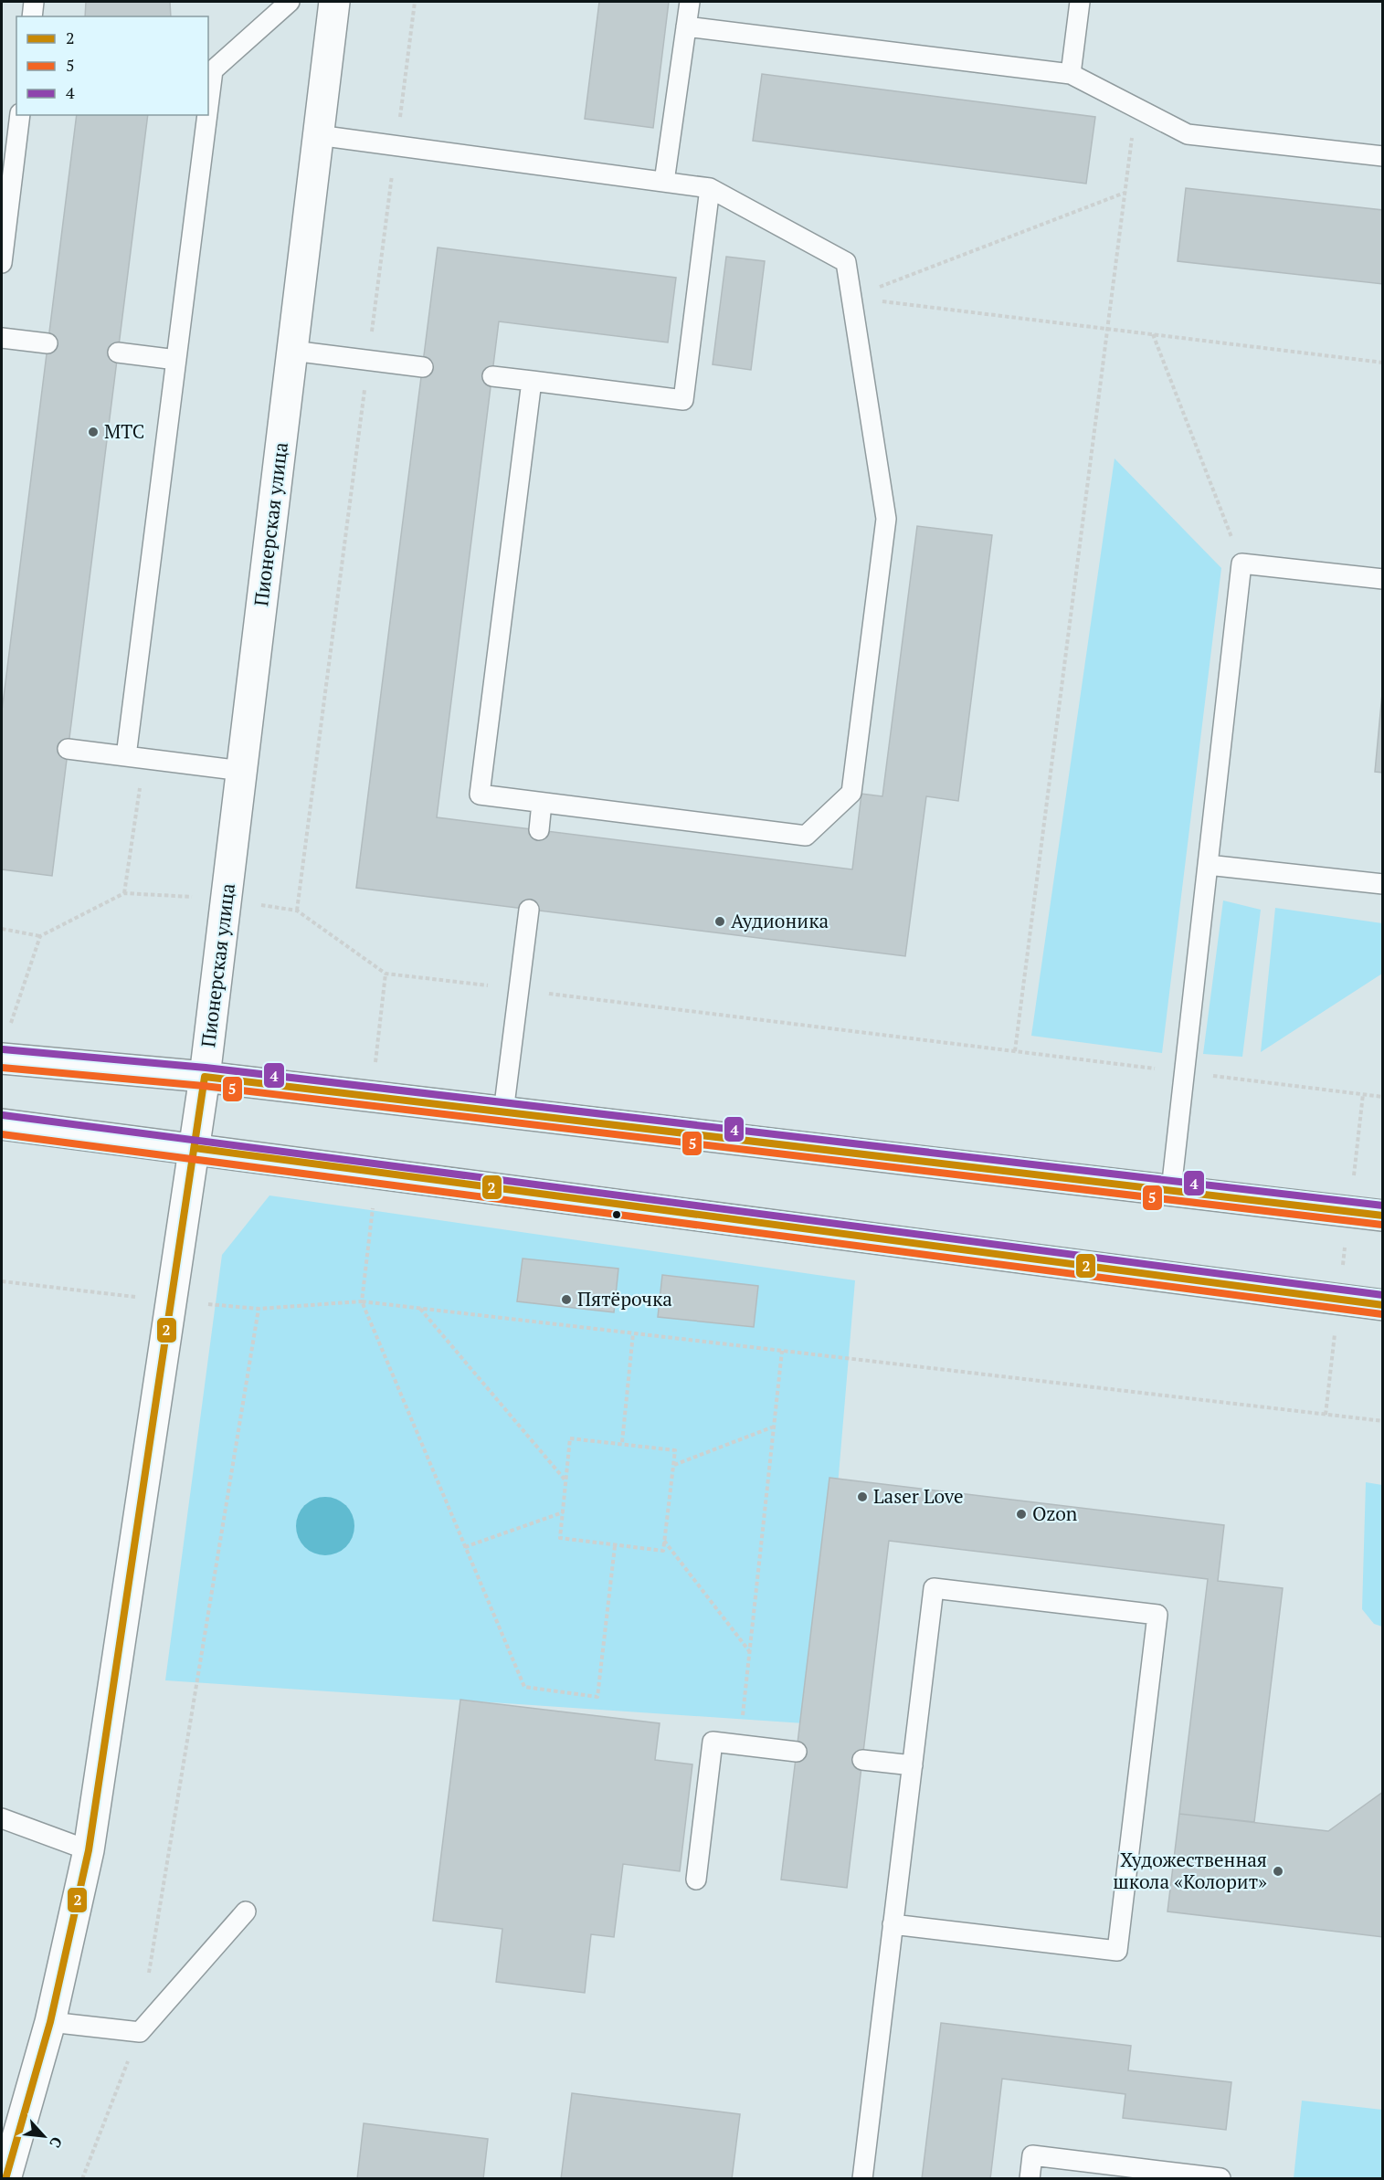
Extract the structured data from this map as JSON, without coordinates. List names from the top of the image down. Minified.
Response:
{"streets":{"main road":["Пионерская улица"]},"places":["МТС","Аудионика","Пятёрочка","Laser Love","Ozon","Художественная школа «Колорит»"],"lines":["transit line 4","transit line 5","transit line 2"],"legend":["2","5","4"],"north":"bottom right"}
